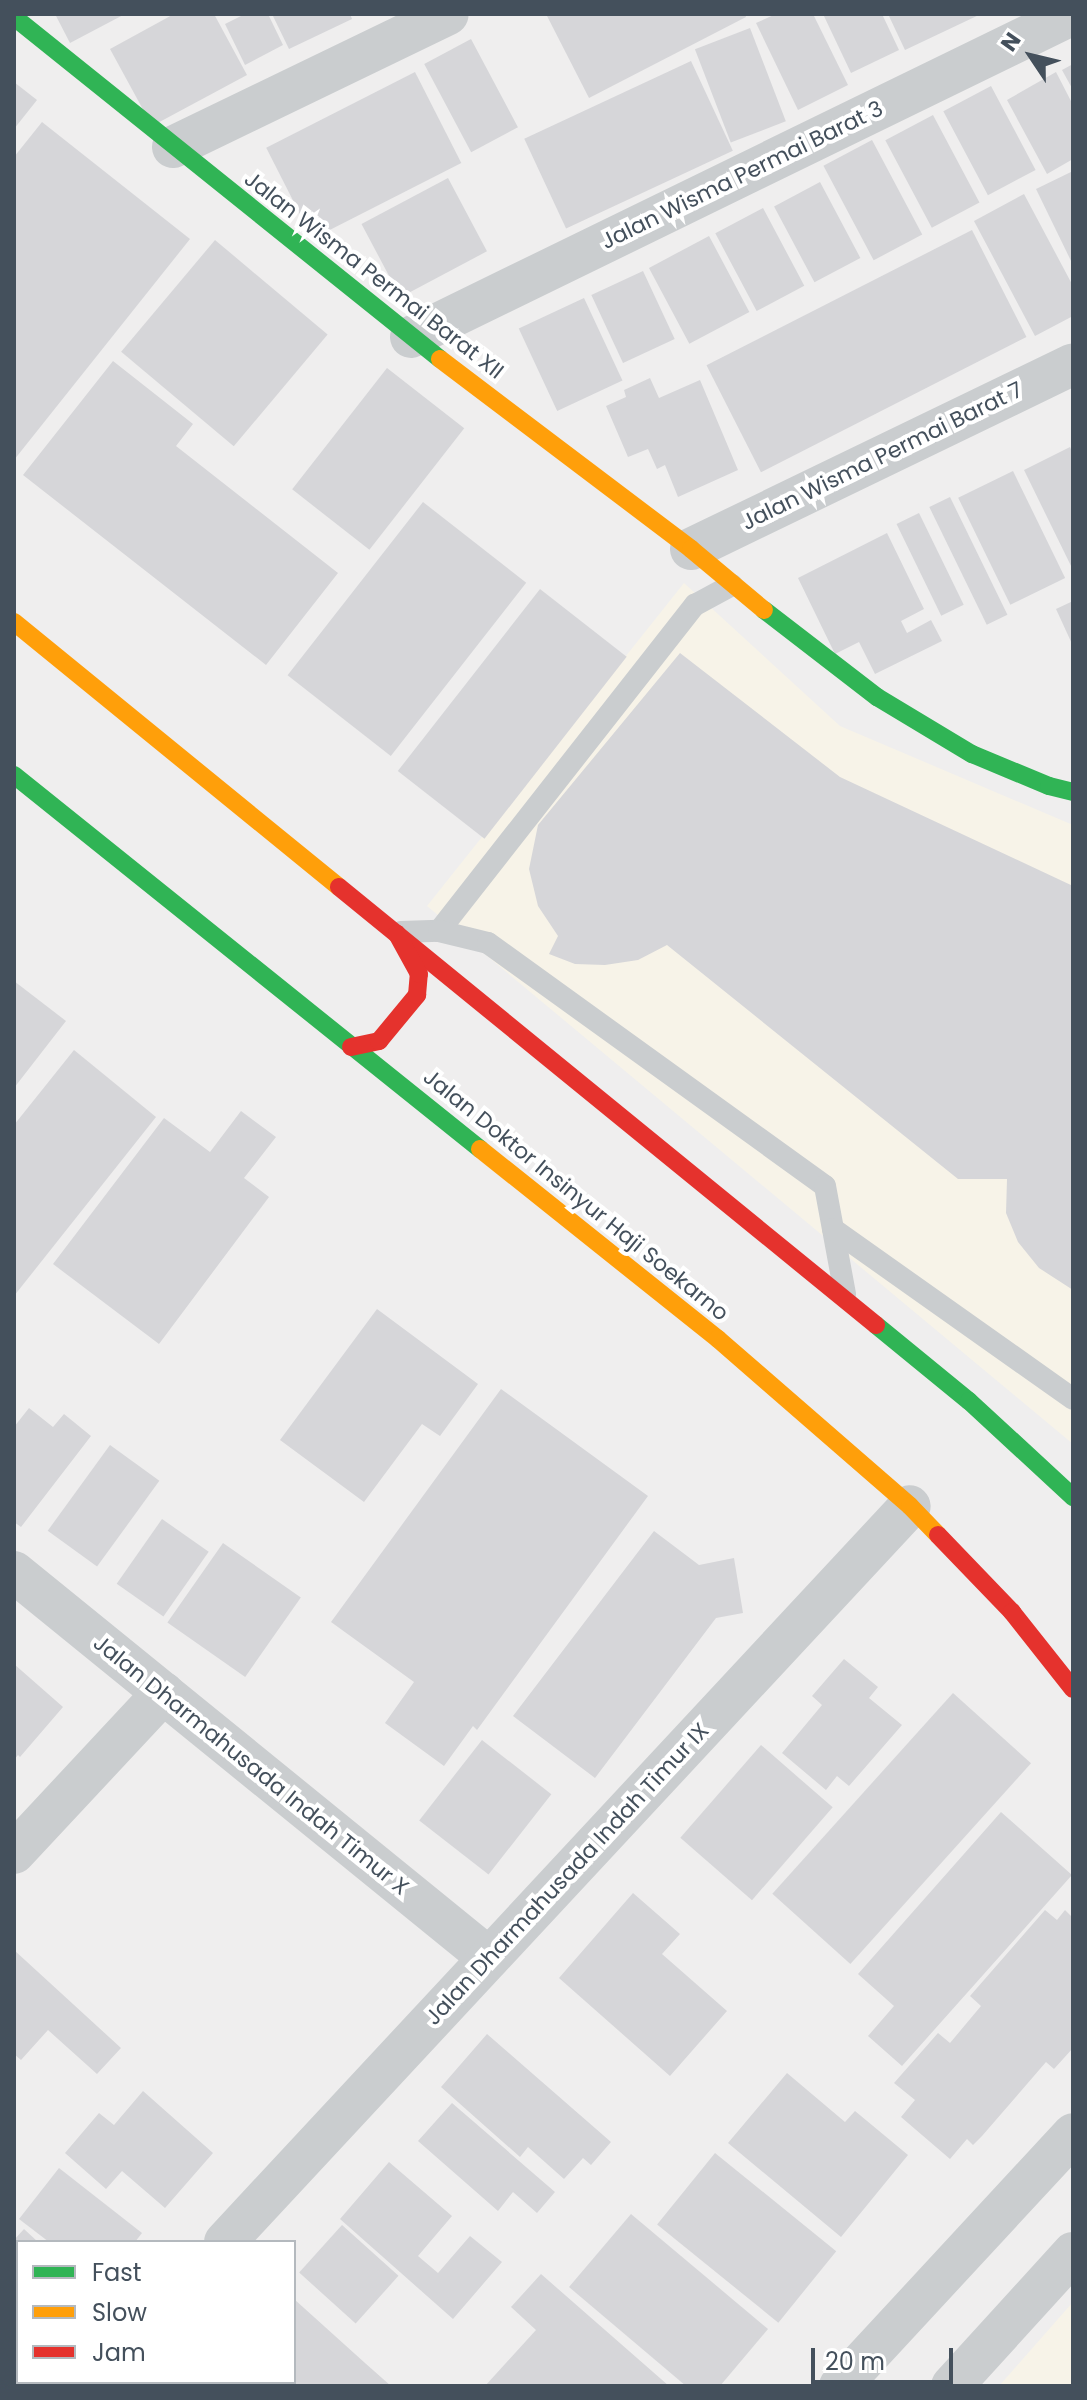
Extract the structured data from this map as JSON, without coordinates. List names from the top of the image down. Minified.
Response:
{"streets":{"main road":["Jalan Wisma Permai Barat XII","Jalan Doktor Insinyur Haji Soekarno"],"street":["Jalan Wisma Permai Barat 3","Jalan Wisma Permai Barat 7","Jalan Dharmahusada Indah Timur X","Jalan Dharmahusada Indah Timur IX"]},"crossings":[["Jalan Wisma Permai Barat 3","Jalan Wisma Permai Barat XII"],["Jalan Wisma Permai Barat XII","Jalan Wisma Permai Barat 7"],["Jalan Doktor Insinyur Haji Soekarno","Jalan Dharmahusada Indah Timur IX"],["Jalan Dharmahusada Indah Timur X","Jalan Dharmahusada Indah Timur IX"]],"legend":["Fast","Slow","Jam"],"scale_bar":"20 m","north":"top left"}
